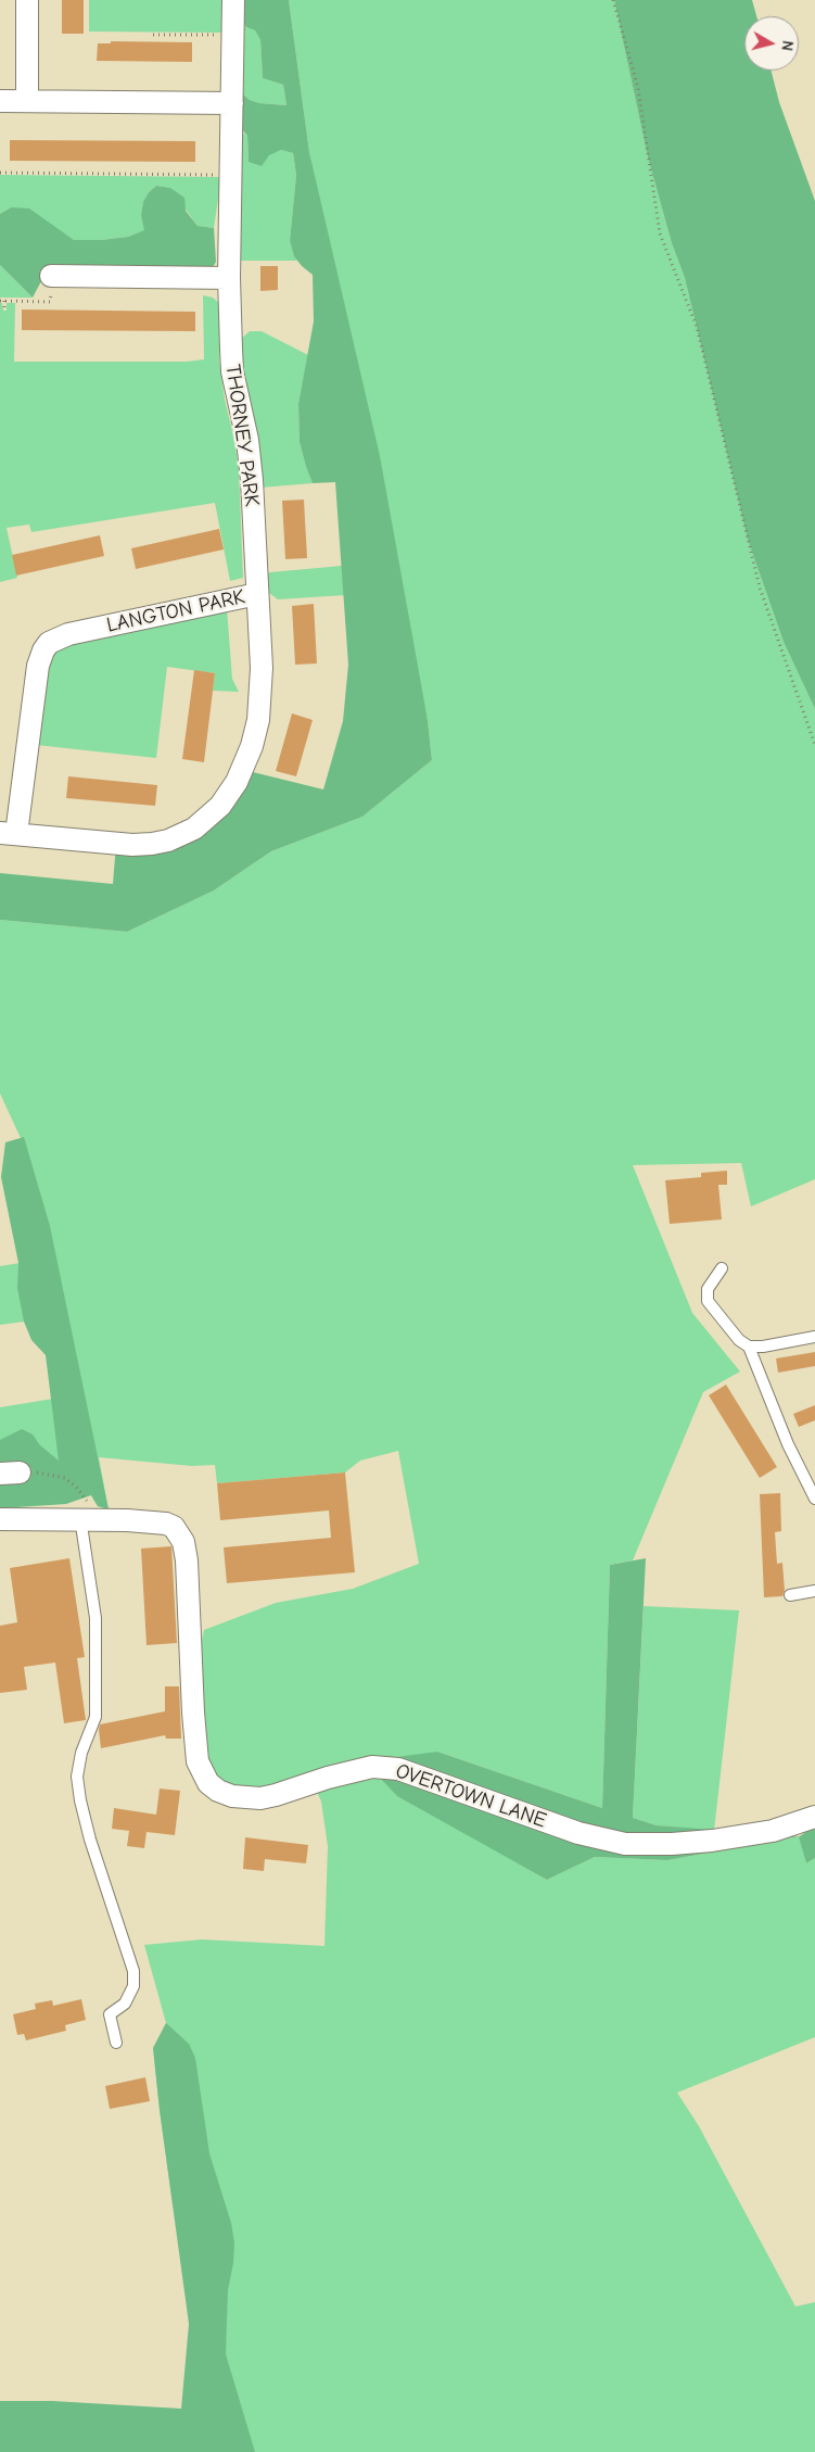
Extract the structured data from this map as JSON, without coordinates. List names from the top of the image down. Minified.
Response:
{"streets":{"street":["THORNEY PARK","LANGTON PARK","OVERTOWN LANE"]},"crossings":[["THORNEY PARK","LANGTON PARK"]],"north":"right"}
